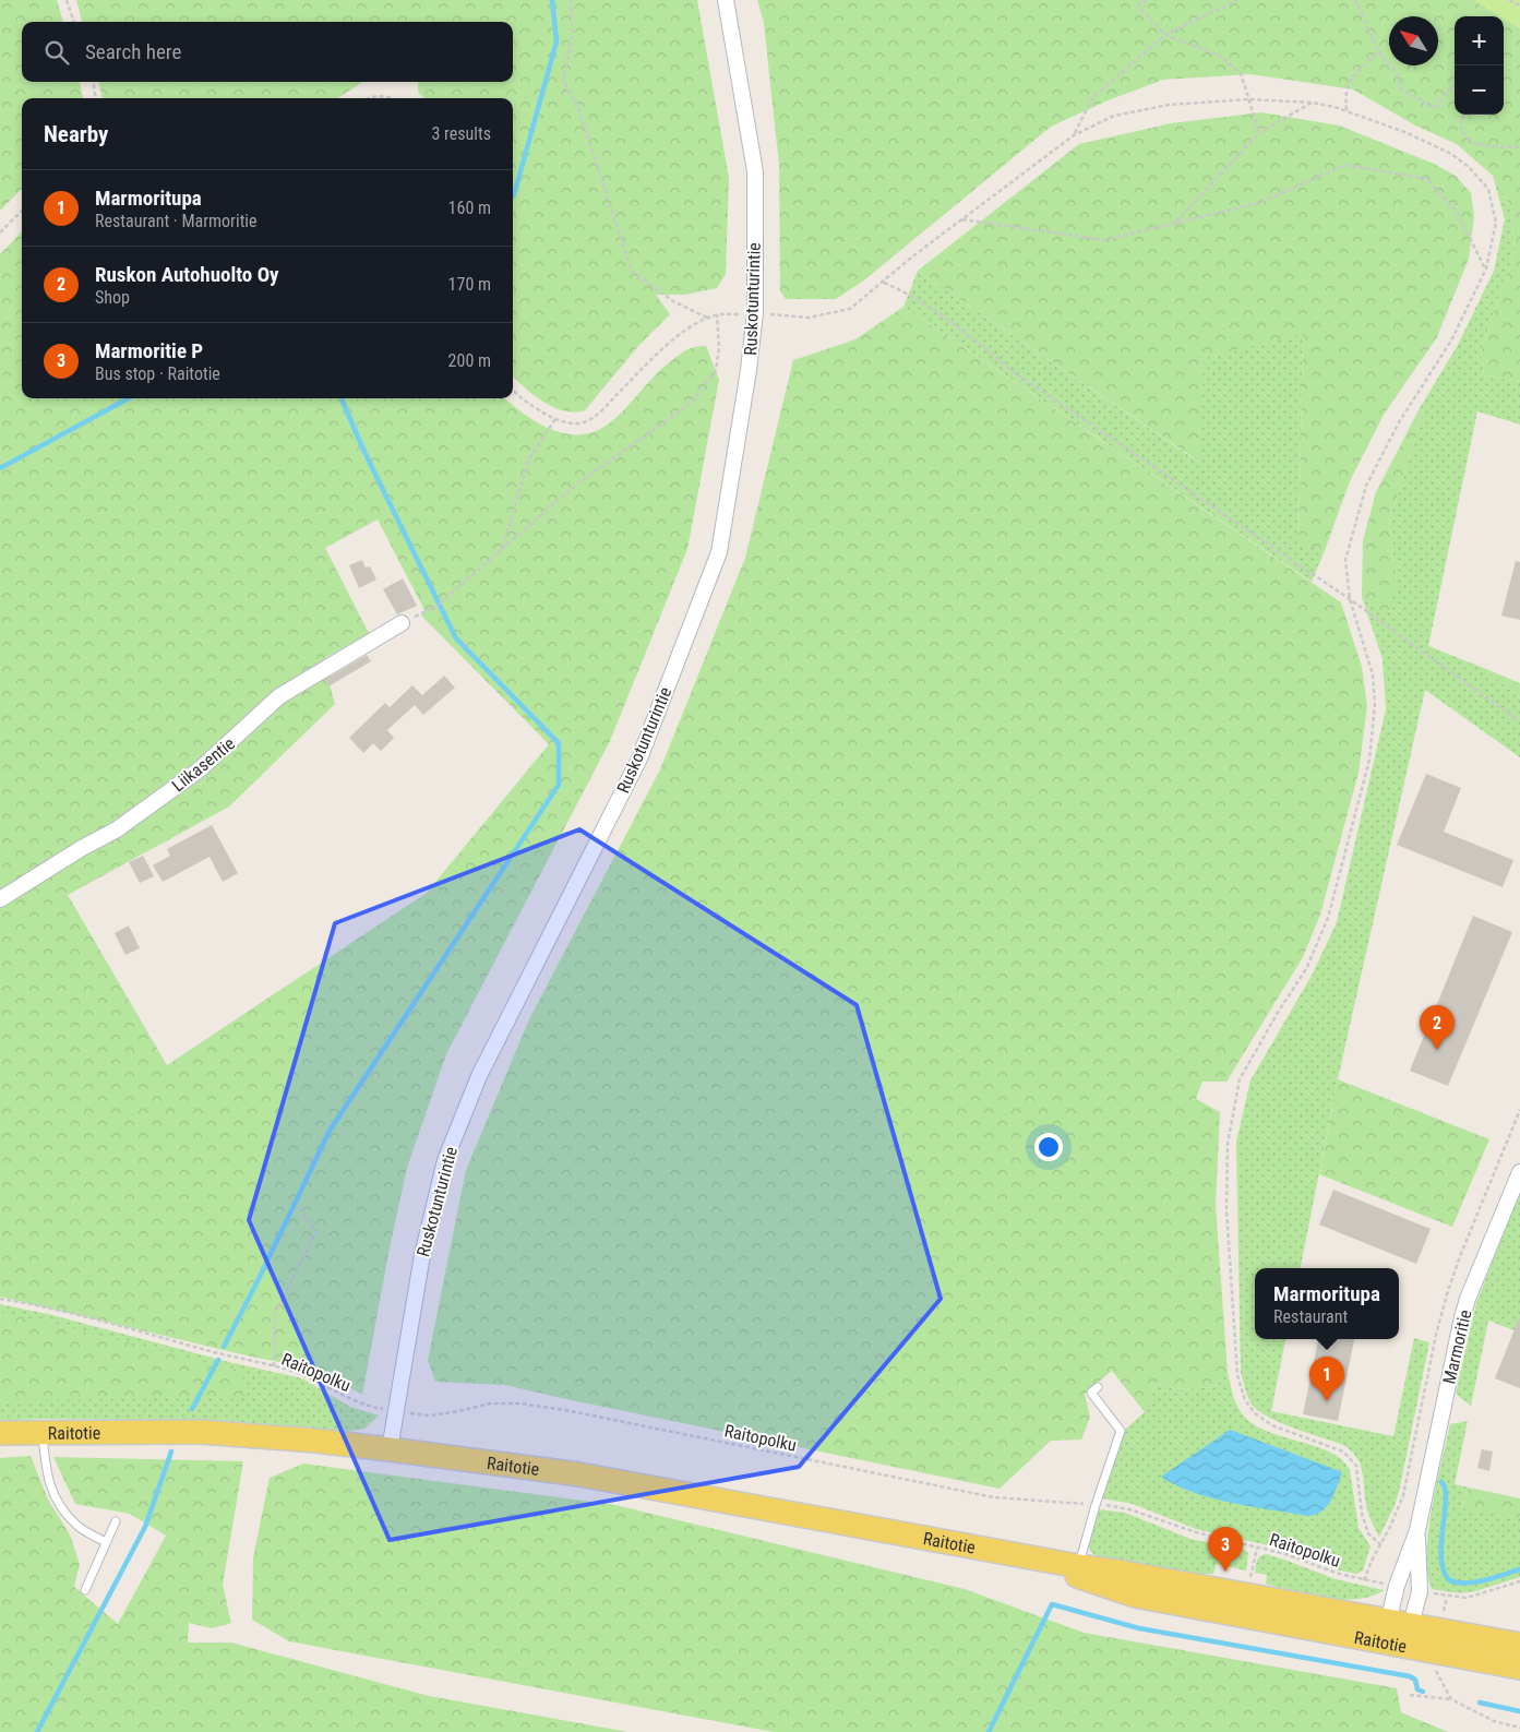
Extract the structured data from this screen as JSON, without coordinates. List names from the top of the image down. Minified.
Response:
{"streets":{"main road":["Raitotie"],"street":["Ruskotunturintie","Liikasentie","Marmoritie"],"path":["Raitopolku"]},"crossings":[["Ruskotunturintie","Raitopolku"],["Ruskotunturintie","Raitotie"],["Marmoritie","Raitopolku"],["Marmoritie","Raitotie"]],"north":"top left","page":{"map_buttons":["+","−"],"search":"Search here","heading":["Nearby","3 results"],"list":[{"mark":"1","name":"Marmoritupa","note":"Restaurant · Marmoritie","value":"160 m"},{"mark":"2","name":"Ruskon Autohuolto Oy","note":"Shop","value":"170 m"},{"mark":"3","name":"Marmoritie P","note":"Bus stop · Raitotie","value":"200 m"}],"pins":["2","1","3"],"popup":["Marmoritupa","Restaurant"]}}
